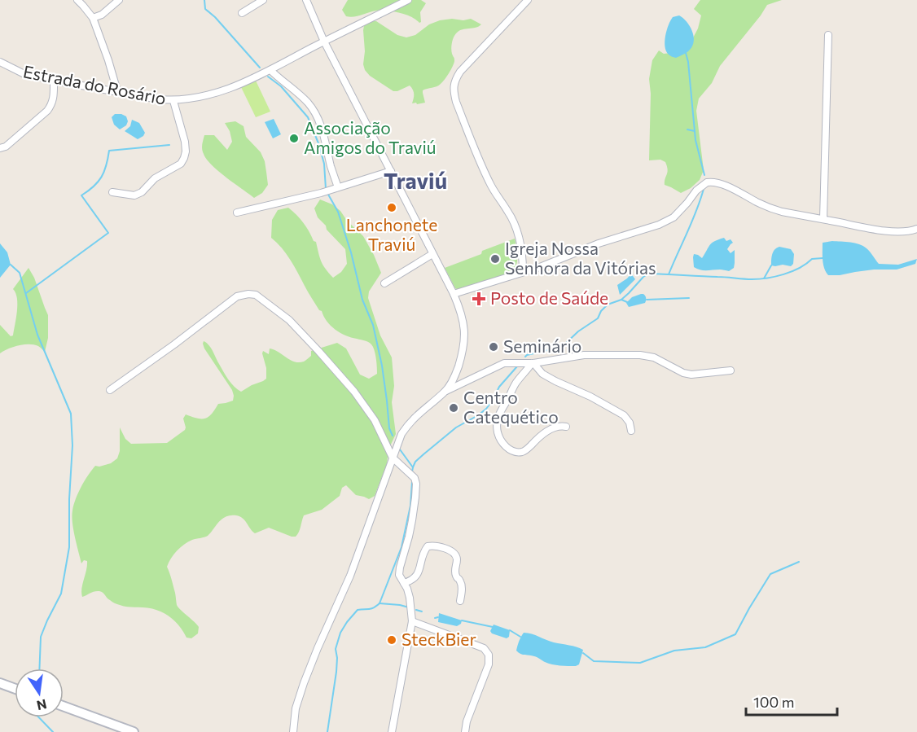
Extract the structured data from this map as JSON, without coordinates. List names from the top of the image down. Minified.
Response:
{"streets":{"street":["Estrada do Rosário"]},"districts":["Traviú"],"places":{"other":["Associação Amigos do Traviú","Lanchonete Traviú","Igreja Nossa Senhora da Vitórias","Seminário","Centro Catequético","SteckBier"],"health":["Posto de Saúde"]},"scale_bar":"100 m","north":"bottom"}
